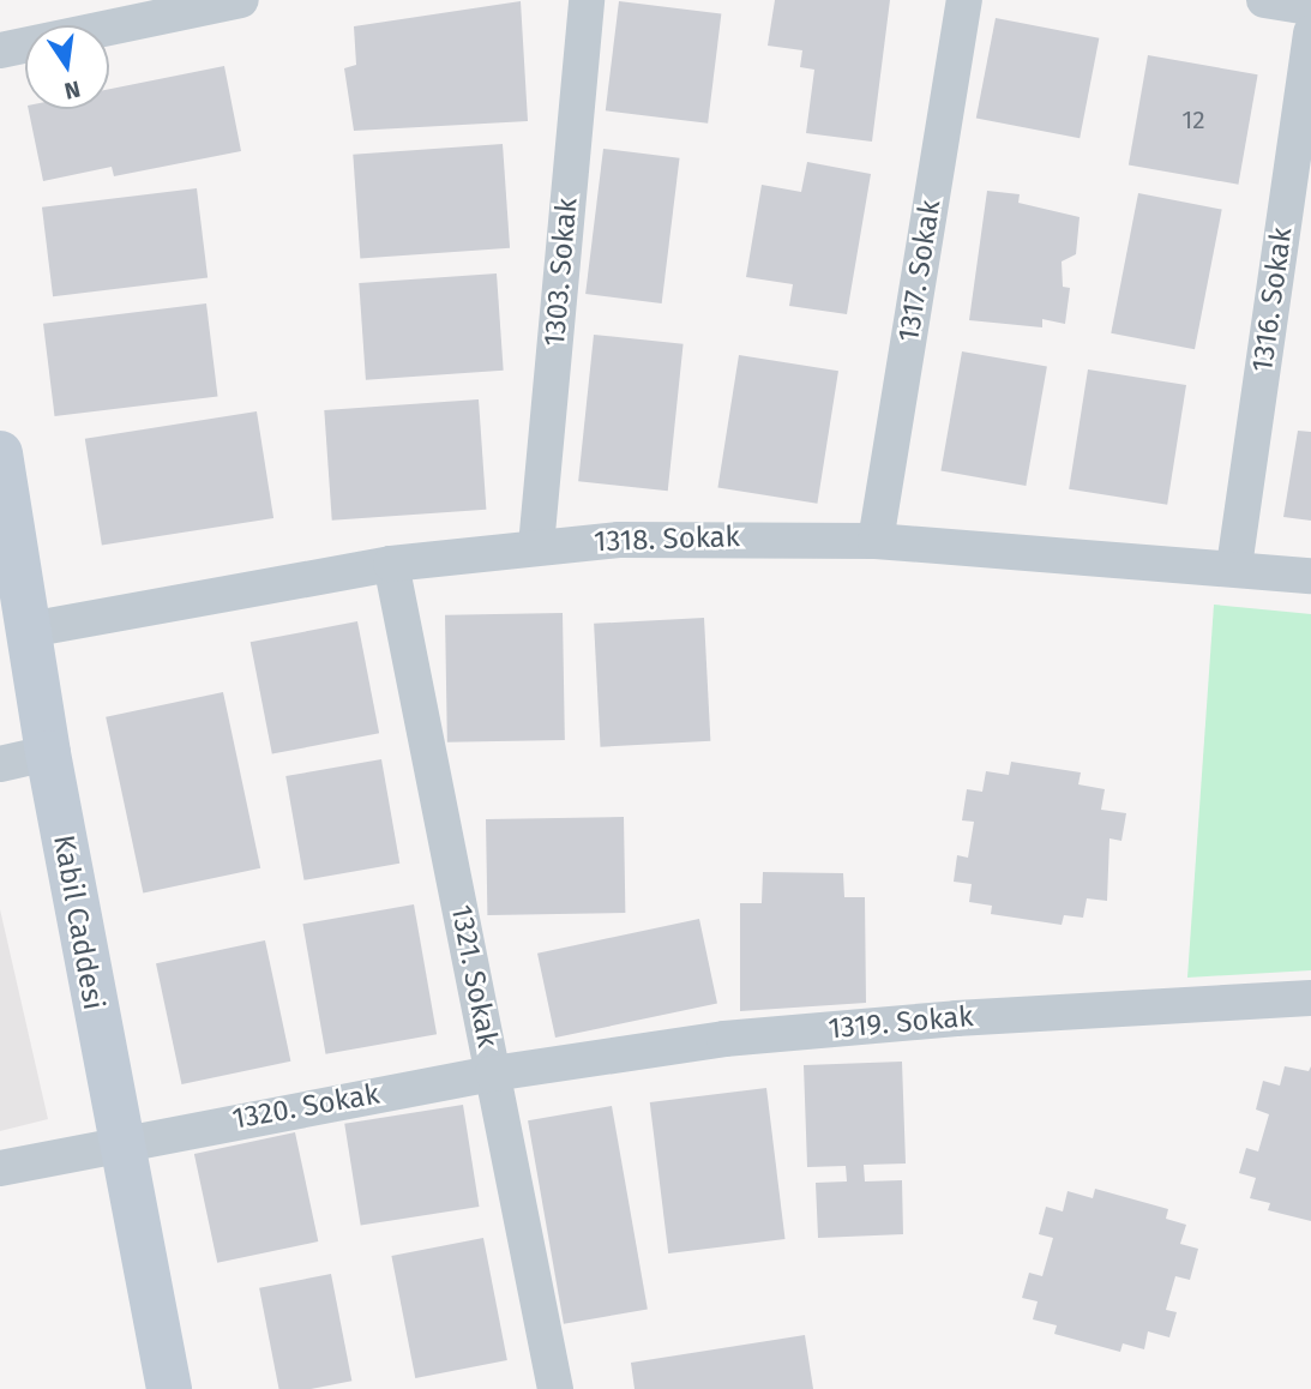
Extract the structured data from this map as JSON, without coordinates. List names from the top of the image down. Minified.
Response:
{"streets":{"main road":["Kabil Caddesi"],"street":["1317. Sokak","1303. Sokak","1316. Sokak","1318. Sokak","1321. Sokak","1319. Sokak","1320. Sokak"]},"crossings":[["1317. Sokak","1318. Sokak"],["1303. Sokak","1318. Sokak"],["1316. Sokak","1318. Sokak"],["1318. Sokak","Kabil Caddesi"],["1318. Sokak","1321. Sokak"],["Kabil Caddesi","1320. Sokak"],["1321. Sokak","1319. Sokak"],["1321. Sokak","1320. Sokak"],["1319. Sokak","1320. Sokak"]],"house_numbers":["12"],"north":"bottom"}
